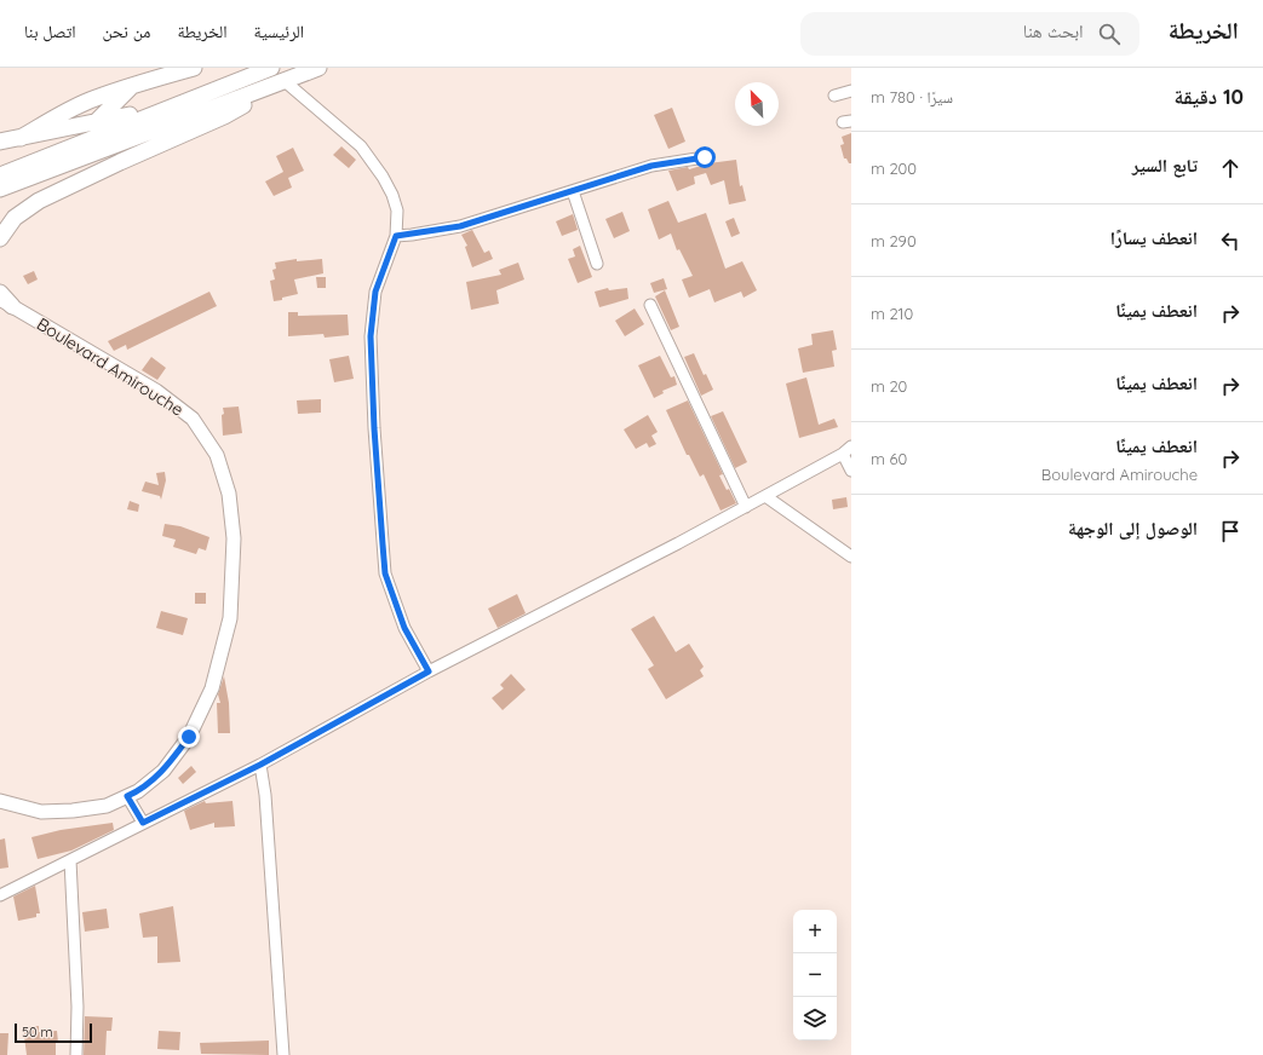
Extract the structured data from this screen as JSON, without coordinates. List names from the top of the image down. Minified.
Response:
{"streets":{"main road":["Boulevard Amirouche"]},"scale_bar":"50 m","north":"top left","page":{"header":"الخريطة","search":"ابحث هنا","nav":["الرئيسية","الخريطة","من نحن","اتصل بنا"],"heading":["10 دقيقة","سيرًا · 780 m"],"list":[["تابع السير","200 m"],["انعطف يسارًا","290 m"],["انعطف يمينًا","210 m"],["انعطف يمينًا","20 m"],["انعطف يمينًا","Boulevard Amirouche","60 m"],"الوصول إلى الوجهة"],"map_buttons":["+","−"],"scale":"50 m"}}
